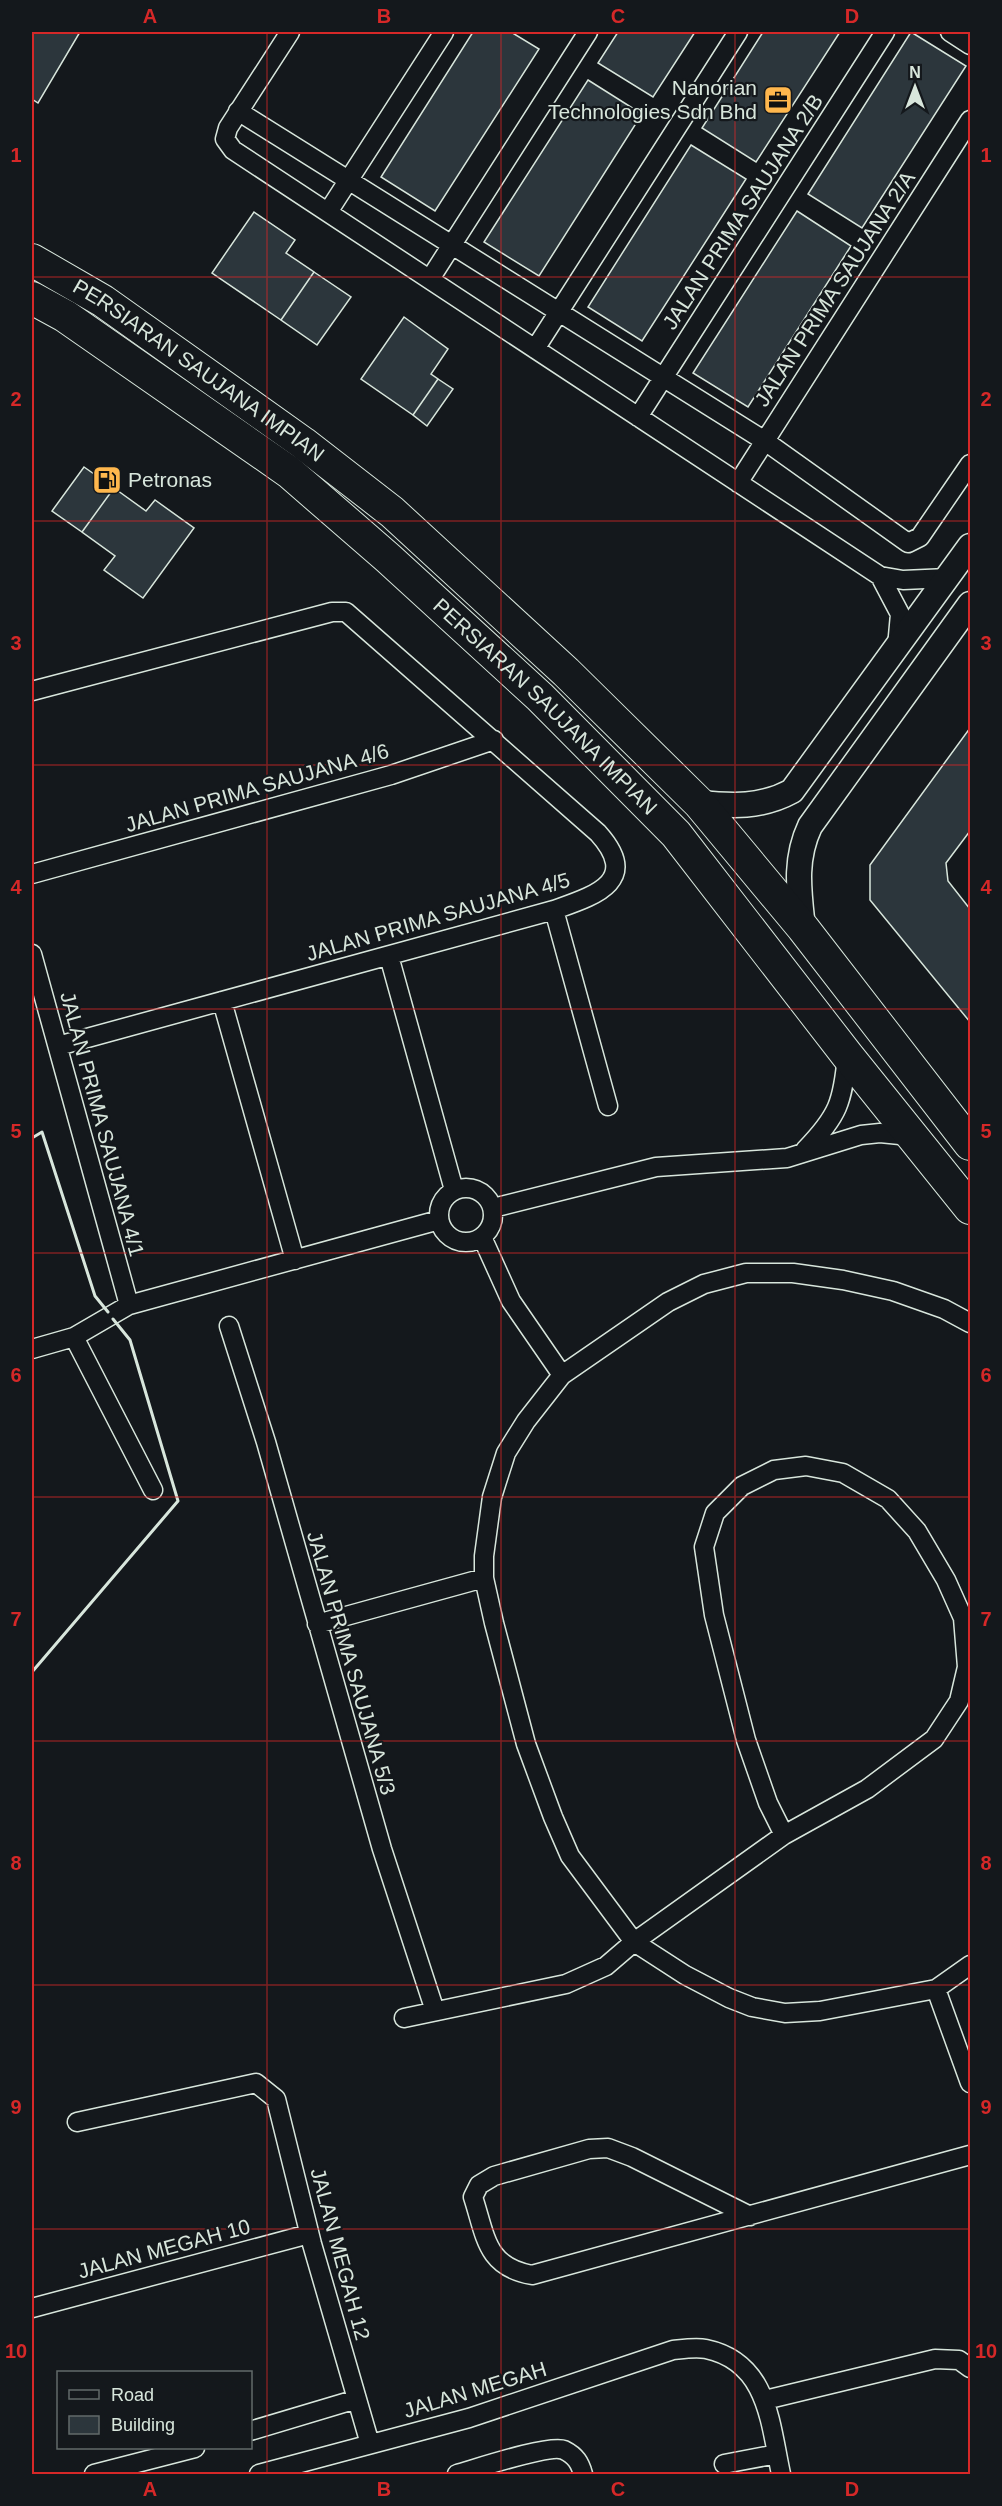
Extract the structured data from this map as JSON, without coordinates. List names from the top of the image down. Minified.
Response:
{"streets":{"highway":["PERSIARAN SAUJANA IMPIAN"],"street":["JALAN PRIMA SAUJANA 2/B","JALAN PRIMA SAUJANA 2/A","JALAN PRIMA SAUJANA 4/6","JALAN PRIMA SAUJANA 4/5","JALAN PRIMA SAUJANA 4/1","JALAN PRIMA SAUJANA 5/3","JALAN MEGAH 10","JALAN MEGAH 12","JALAN MEGAH"]},"crossings":[["JALAN PRIMA SAUJANA 4/6","JALAN PRIMA SAUJANA 4/5"],["JALAN PRIMA SAUJANA 4/5","JALAN PRIMA SAUJANA 4/1"],["JALAN MEGAH 10","JALAN MEGAH 12"],["JALAN MEGAH 12","JALAN MEGAH"]],"places":{"office":["Nanorian Technologies Sdn Bhd"],"fuel station":["Petronas"]},"legend":["Road","Building"],"north":"top","grid":{"columns":["A","B","C","D"],"rows":["1","2","3","4","5","6","7","8","9","10"]}}
